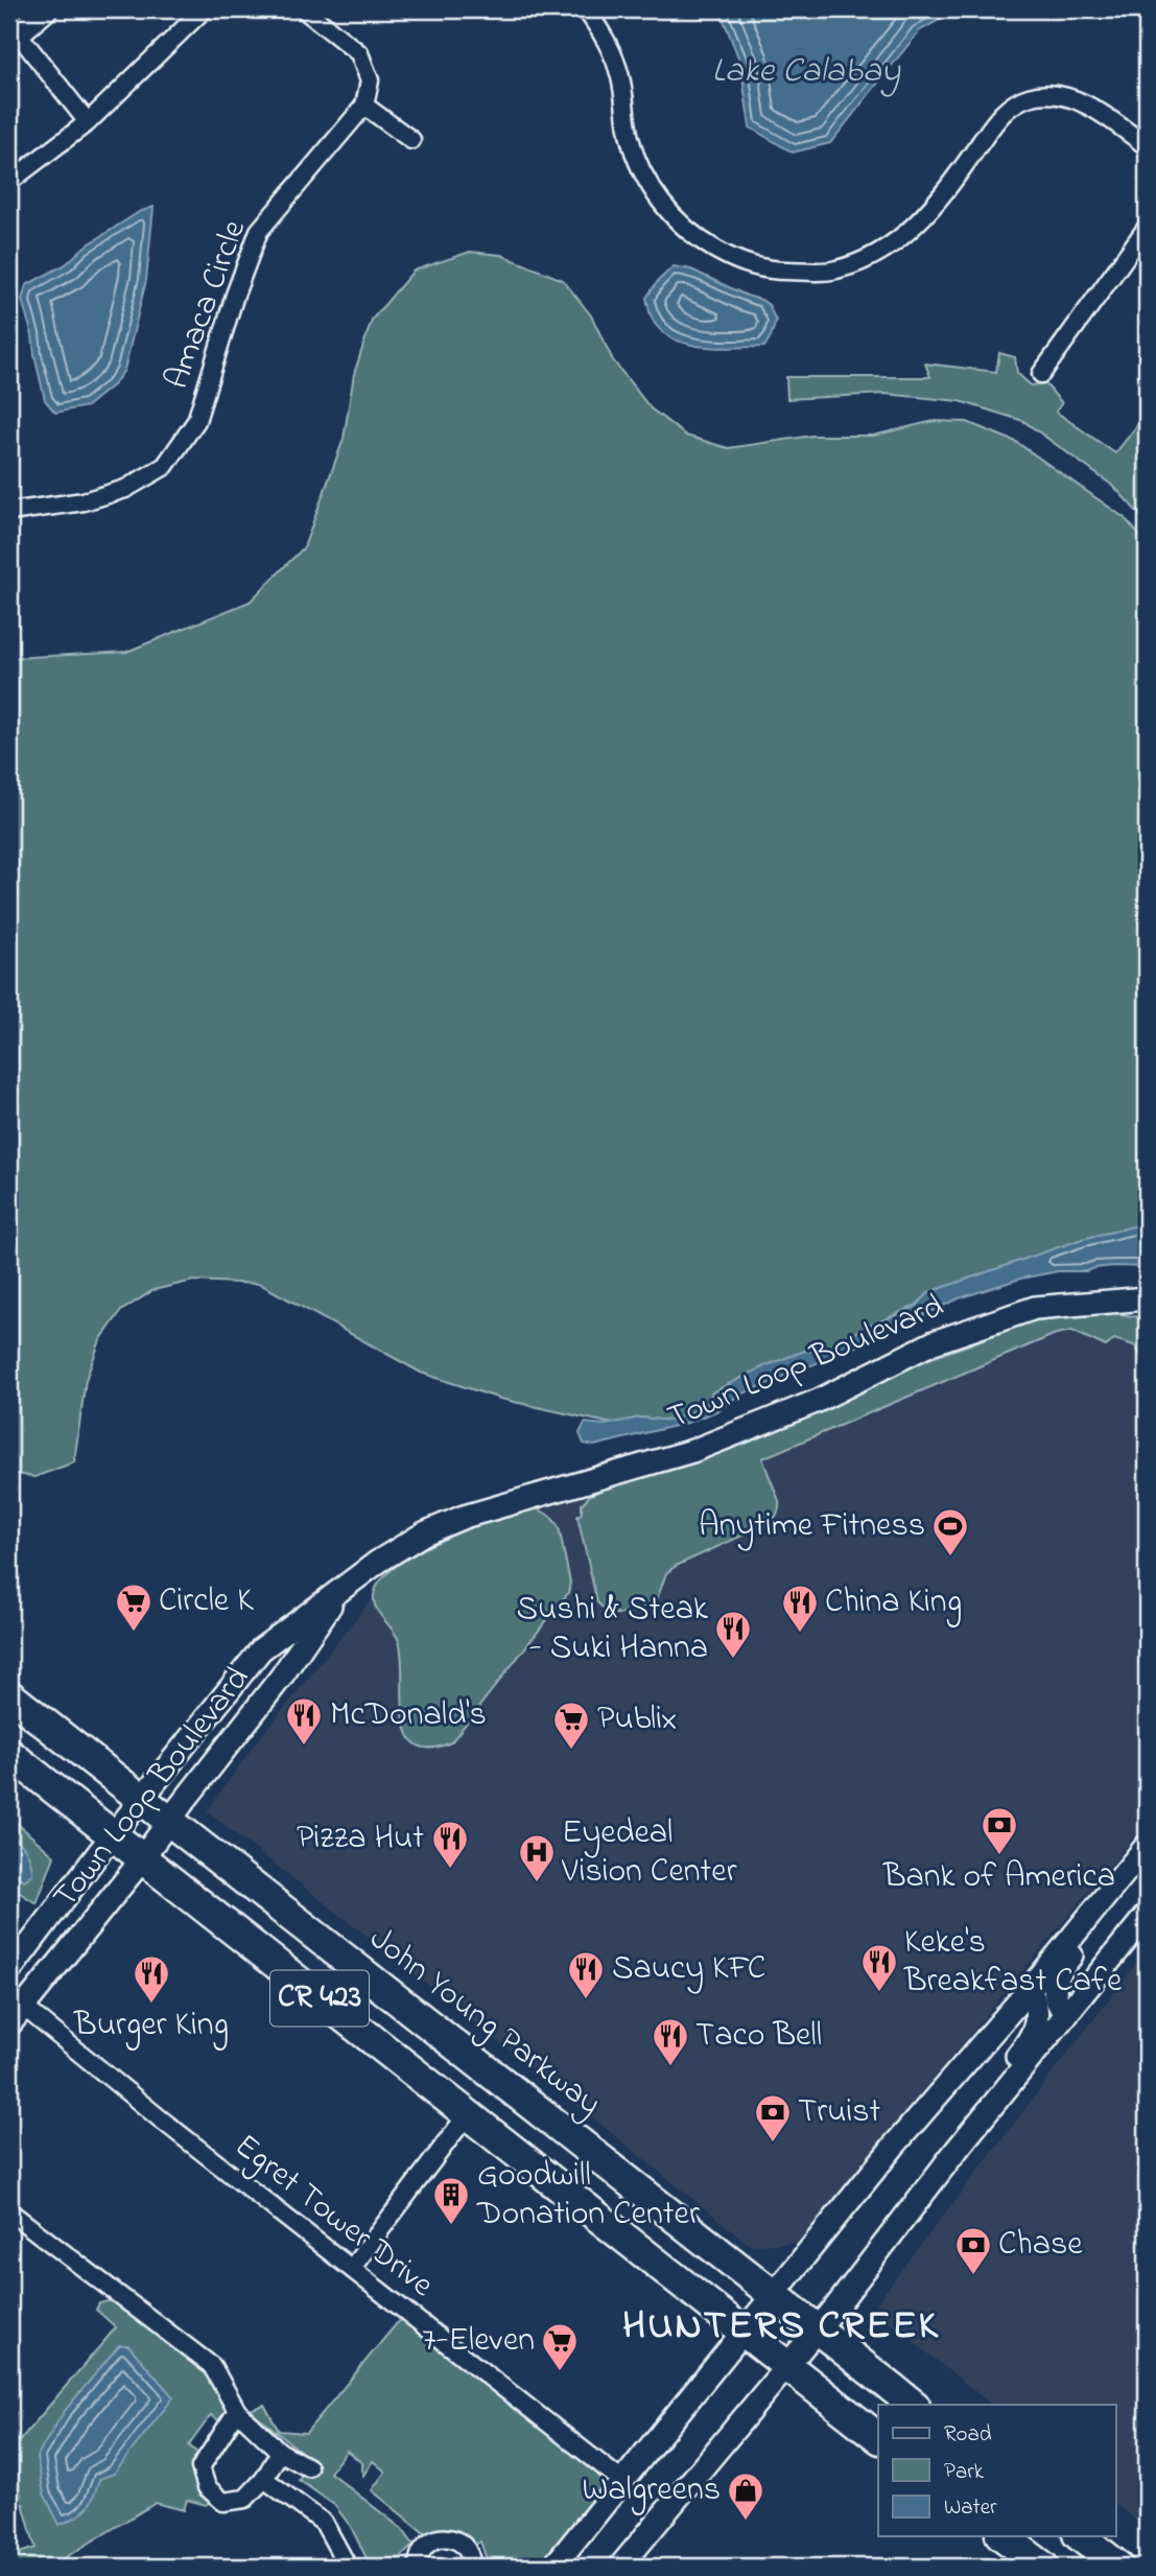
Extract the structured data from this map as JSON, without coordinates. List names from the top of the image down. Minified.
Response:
{"streets":{"highway":["CR 423","John Young Parkway"],"street":["Amaca Circle","Town Loop Boulevard","Egret Tower Drive"]},"crossings":[["Town Loop Boulevard","CR 423"],["Town Loop Boulevard","John Young Parkway"],["Town Loop Boulevard","Egret Tower Drive"]],"districts":["HUNTERS CREEK"],"water":["Lake Calabay"],"places":{"sports":["Anytime Fitness"],"supermarket":["Circle K","Publix","7-Eleven"],"restaurant":["China King","Sushi & Steak - Suki Hanna","McDonald's","Pizza Hut","Keke's Breakfast Cafe","Saucy KFC","Burger King","Taco Bell"],"bank":["Bank of America","Truist","Chase"],"hospital":["Eyedeal Vision Center"],"building":["Goodwill Donation Center"],"shop":["Walgreens"]},"legend":["Road","Park","Water"]}
